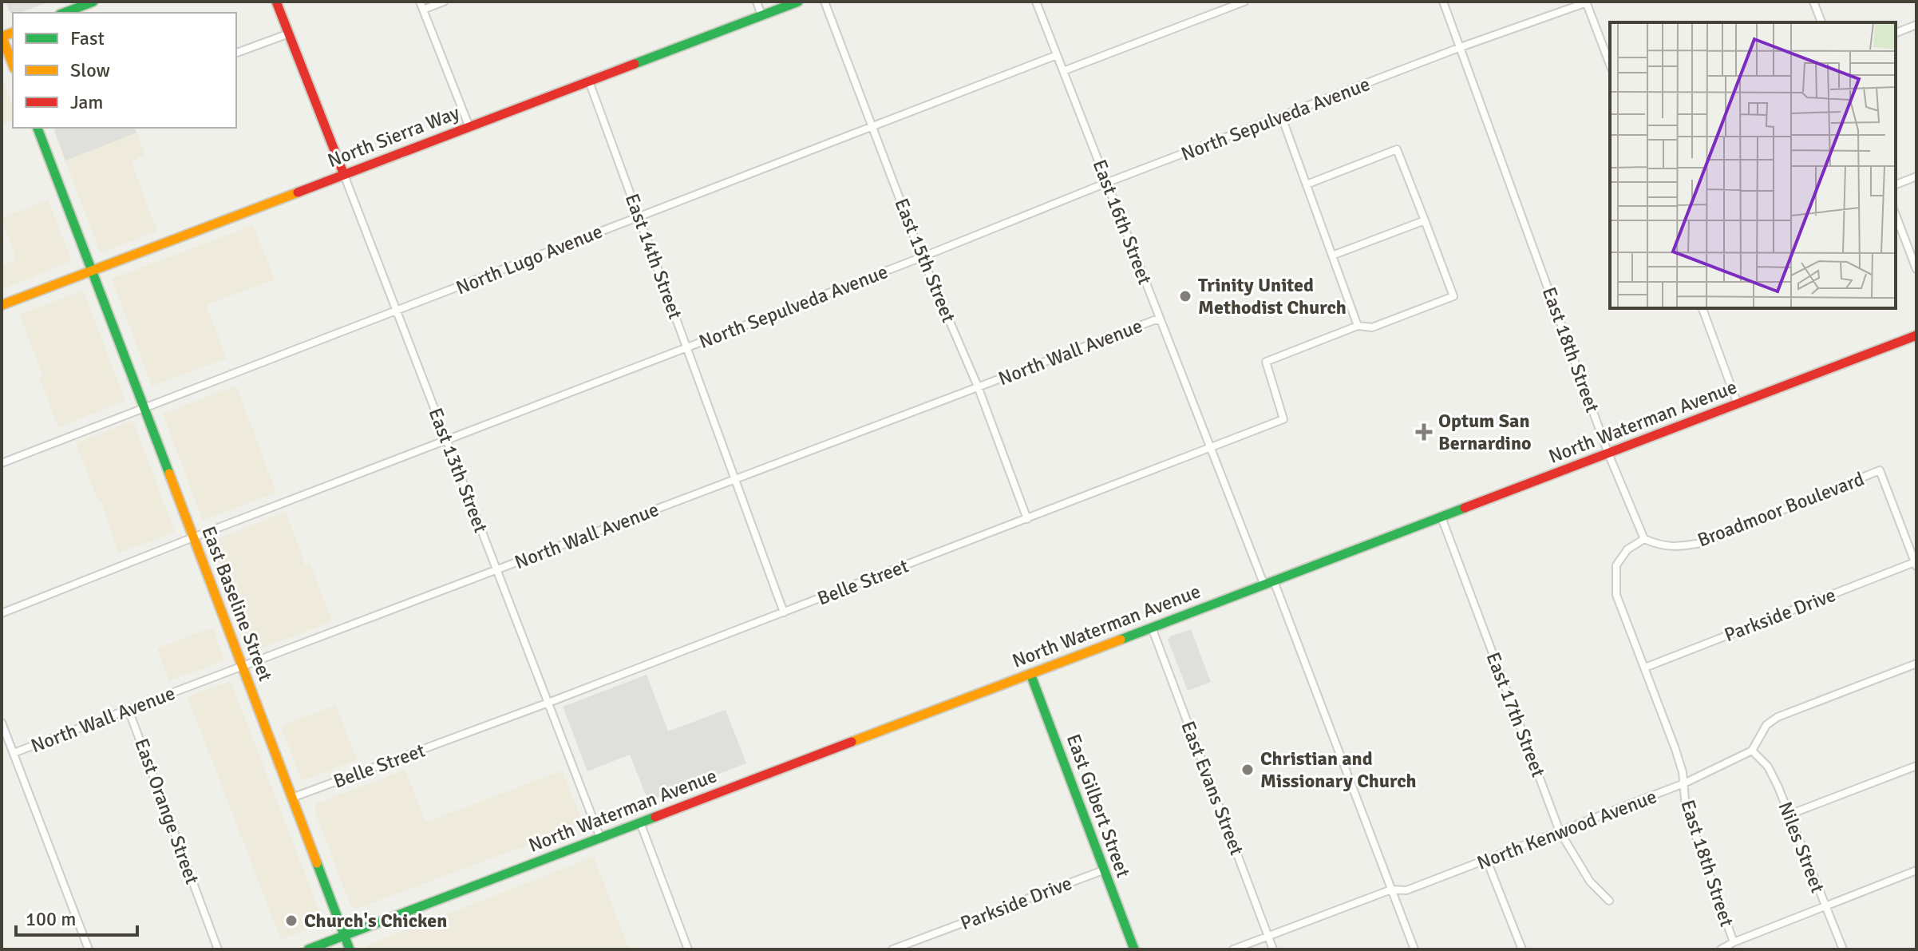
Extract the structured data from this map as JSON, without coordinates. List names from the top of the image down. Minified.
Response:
{"streets":{"main road":["North Sierra Way","North Waterman Avenue","East Baseline Street","East Gilbert Street"],"street":["North Sepulveda Avenue","East 16th Street","East 14th Street","North Lugo Avenue","East 15th Street","East 18th Street","North Wall Avenue","East 13th Street","Broadmoor Boulevard","Belle Street","Parkside Drive","East 17th Street","East Evans Street","East Orange Street","North Kenwood Avenue","Niles Street"]},"crossings":[["North Sepulveda Avenue","East 16th Street"],["North Sepulveda Avenue","East 14th Street"],["North Sepulveda Avenue","East 15th Street"],["North Sepulveda Avenue","East 18th Street"],["North Sepulveda Avenue","East 13th Street"],["North Sepulveda Avenue","East Baseline Street"],["North Sierra Way","East 14th Street"],["North Sierra Way","East 13th Street"],["North Sierra Way","East Baseline Street"],["East 16th Street","North Lugo Avenue"],["East 16th Street","North Wall Avenue"],["East 16th Street","North Waterman Avenue"],["East 16th Street","Belle Street"],["East 14th Street","North Lugo Avenue"],["East 14th Street","North Wall Avenue"],["East 14th Street","Belle Street"],["North Lugo Avenue","East 15th Street"],["North Lugo Avenue","East 13th Street"],["North Lugo Avenue","East Baseline Street"],["East 15th Street","North Wall Avenue"],["East 15th Street","Belle Street"],["East 18th Street","North Waterman Avenue"],["East 18th Street","Broadmoor Boulevard"],["East 18th Street","Parkside Drive"],["East 18th Street","North Kenwood Avenue"],["North Wall Avenue","East 13th Street"],["North Wall Avenue","East Baseline Street"],["North Wall Avenue","East Orange Street"],["North Waterman Avenue","East 13th Street"],["North Waterman Avenue","East Baseline Street"],["North Waterman Avenue","East 17th Street"],["North Waterman Avenue","East Evans Street"],["North Waterman Avenue","East Gilbert Street"],["East 13th Street","Belle Street"],["Broadmoor Boulevard","Parkside Drive"],["Belle Street","East Baseline Street"],["Parkside Drive","East Gilbert Street"],["East 17th Street","North Kenwood Avenue"],["East Evans Street","North Kenwood Avenue"],["North Kenwood Avenue","Niles Street"]],"places":{"other":["Trinity United Methodist Church","Christian and Missionary Church","Church's Chicken"],"health":["Optum San Bernardino"]},"legend":["Fast","Slow","Jam"],"scale_bar":"100 m"}
